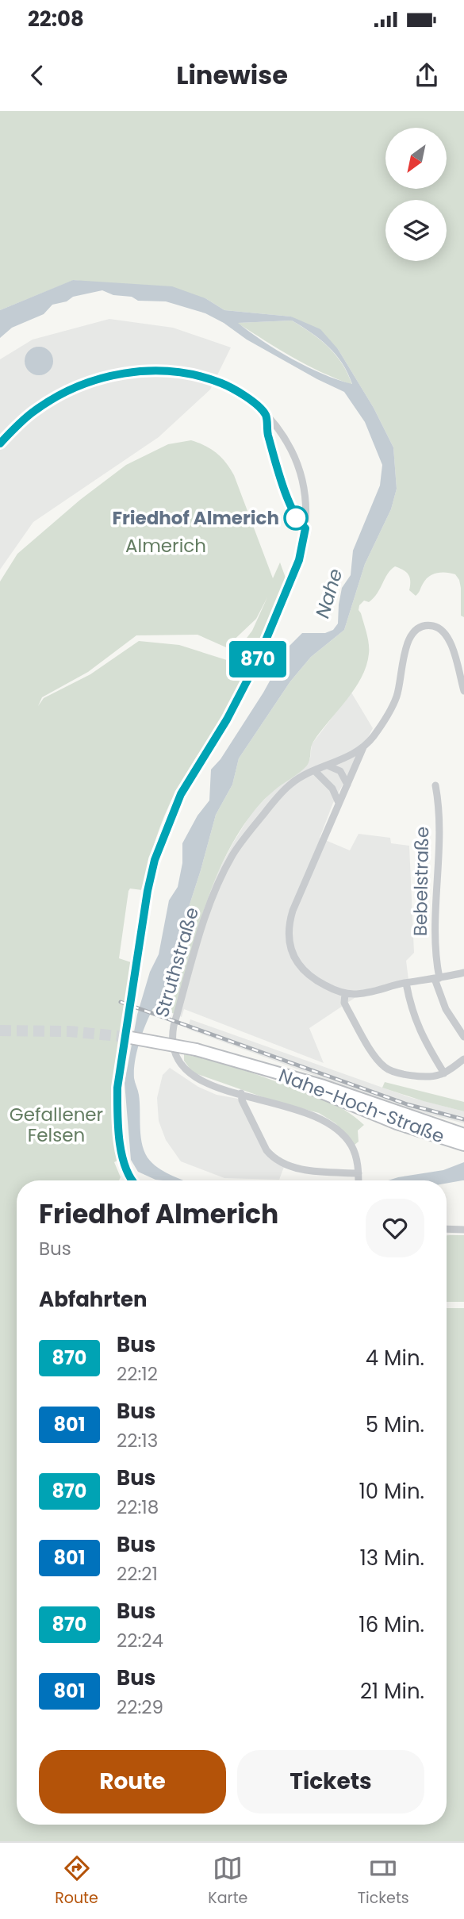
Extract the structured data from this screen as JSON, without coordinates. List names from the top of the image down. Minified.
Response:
{"streets":{"main road":["Nahe-Hoch-Straße"],"street":["Bebelstraße","Struthstraße"]},"water":["Nahe"],"parks":["Almerich","Gefallener Felsen"],"places":["Friedhof Almerich"],"lines":["bus line 870"],"north":"bottom left","page":{"status":"22:08","header":"Linewise","on_map":"870","heading":[["Friedhof Almerich","Bus"],"Abfahrten"],"list":[{"mark":"870","name":"Bus","note":"22:12","value":"4 Min."},{"mark":"801","name":"Bus","note":"22:13","value":"5 Min."},{"mark":"870","name":"Bus","note":"22:18","value":"10 Min."},{"mark":"801","name":"Bus","note":"22:21","value":"13 Min."},{"mark":"870","name":"Bus","note":"22:24","value":"16 Min."},{"mark":"801","name":"Bus","note":"22:29","value":"21 Min."}],"buttons":["Route","Tickets"],"tabs":["Route","Karte","Tickets"]}}
